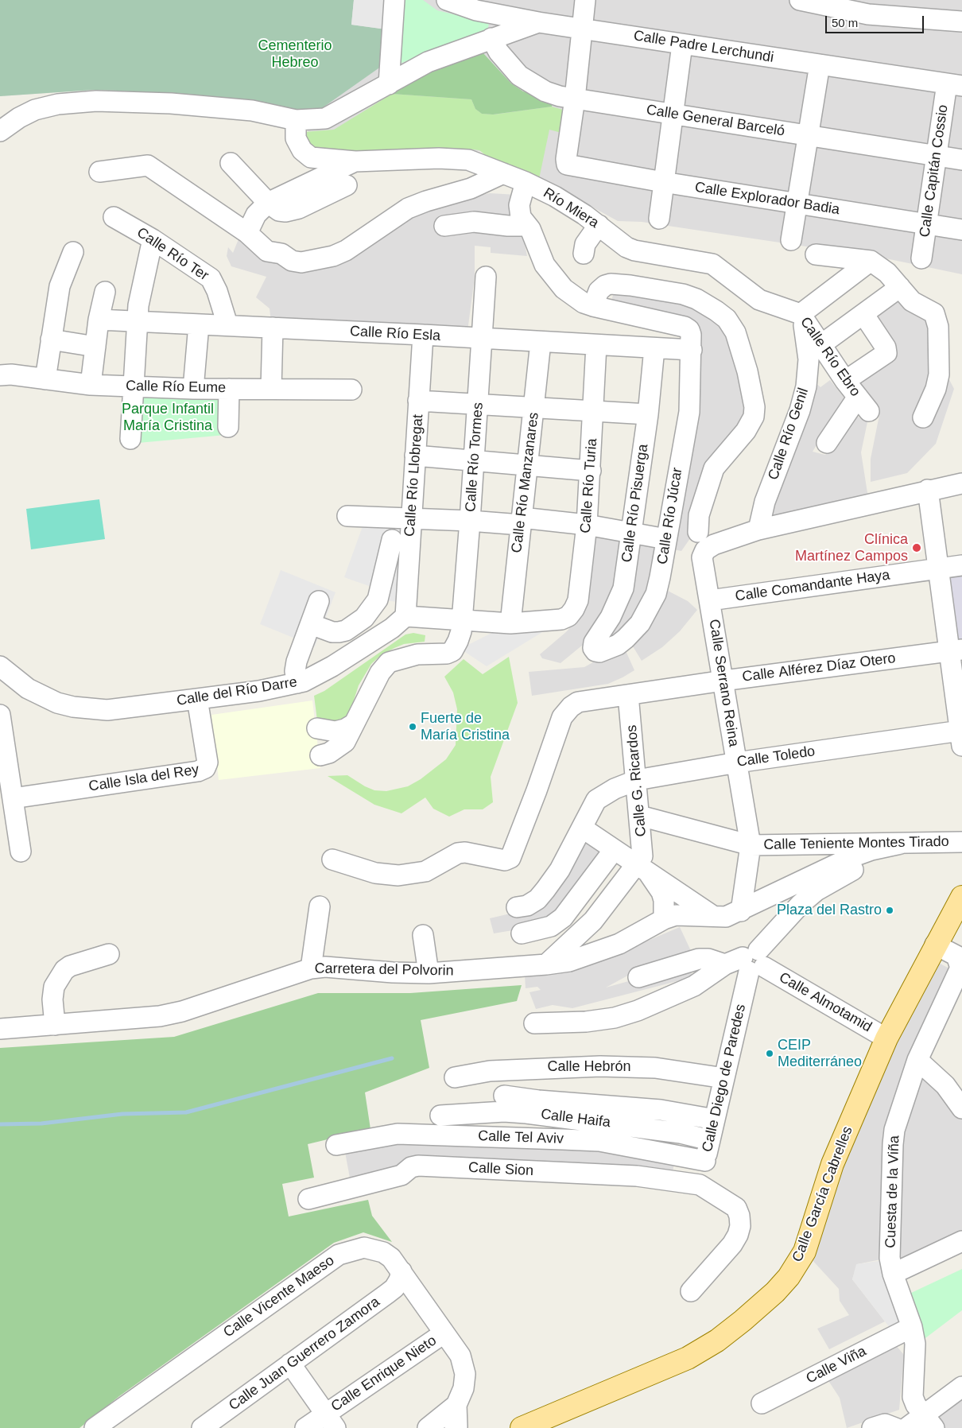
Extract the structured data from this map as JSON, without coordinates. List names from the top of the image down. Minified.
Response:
{"streets":{"main road":["Calle García Cabrelles"],"street":["Calle Padre Lerchundi","Calle General Barceló","Calle Capitán Cossio","Calle Explorador Badia","Río Miera","Calle Río Ter","Calle Río Esla","Calle Río Ebro","Calle Río Eume","Calle Río Genil","Calle Río Tormes","Calle Río Llobregat","Calle Río Manzanares","Calle Río Turia","Calle Río Pisuerga","Calle Río Júcar","Calle Comandante Haya","Calle Alférez Díaz Otero","Calle Serrano Reina","Calle del Río Darre","Calle Toledo","Calle Isla del Rey","Calle G. Ricardos","Calle Teniente Montes Tirado","Carretera del Polvorin","Calle Almotamid","Calle Hebrón","Calle Diego de Paredes","Calle Haifa","Calle Tel Aviv","Calle Sion","Cuesta de la Viña","Calle Vicente Maeso","Calle Juan Guerrero Zamora","Calle Viña","Calle Enrique Nieto"]},"crossings":[["Calle Padre Lerchundi","Calle Capitán Cossio"],["Calle General Barceló","Calle Capitán Cossio"],["Calle General Barceló","Calle Explorador Badia"],["Calle Capitán Cossio","Calle Explorador Badia"],["Río Miera","Calle Río Ebro"],["Río Miera","Calle Río Júcar"],["Calle Río Ter","Calle Río Esla"],["Calle Río Esla","Calle Río Tormes"],["Calle Río Esla","Calle Río Llobregat"],["Calle Río Esla","Calle Río Manzanares"],["Calle Río Esla","Calle Río Turia"],["Calle Río Esla","Calle Río Pisuerga"],["Calle Río Esla","Calle Río Júcar"],["Calle Río Ebro","Calle Río Genil"],["Calle Río Llobregat","Calle del Río Darre"],["Calle Río Manzanares","Calle Río Turia"],["Calle Río Pisuerga","Calle Río Júcar"],["Calle Río Júcar","Calle Serrano Reina"],["Calle Comandante Haya","Calle Serrano Reina"],["Calle Alférez Díaz Otero","Calle Serrano Reina"],["Calle Alférez Díaz Otero","Calle G. Ricardos"],["Calle Serrano Reina","Calle Toledo"],["Calle Serrano Reina","Calle Teniente Montes Tirado"],["Calle Serrano Reina","Carretera del Polvorin"],["Calle del Río Darre","Calle Isla del Rey"],["Calle Toledo","Calle G. Ricardos"],["Calle G. Ricardos","Calle Teniente Montes Tirado"],["Calle G. Ricardos","Carretera del Polvorin"],["Calle Teniente Montes Tirado","Carretera del Polvorin"],["Calle Teniente Montes Tirado","Calle Diego de Paredes"],["Carretera del Polvorin","Calle Diego de Paredes"],["Calle Almotamid","Calle Diego de Paredes"],["Calle Almotamid","Calle García Cabrelles"],["Calle Hebrón","Calle Diego de Paredes"],["Calle Diego de Paredes","Calle Haifa"],["Calle Diego de Paredes","Calle Tel Aviv"],["Calle Diego de Paredes","Calle Sion"],["Cuesta de la Viña","Calle García Cabrelles"],["Calle Vicente Maeso","Calle Juan Guerrero Zamora"],["Calle Vicente Maeso","Calle Enrique Nieto"]],"parks":["Cementerio Hebreo","Parque Infantil María Cristina"],"places":["Clínica Martínez Campos","Fuerte de María Cristina","Plaza del Rastro","CEIP Mediterráneo"],"scale_bar":"50 m"}
